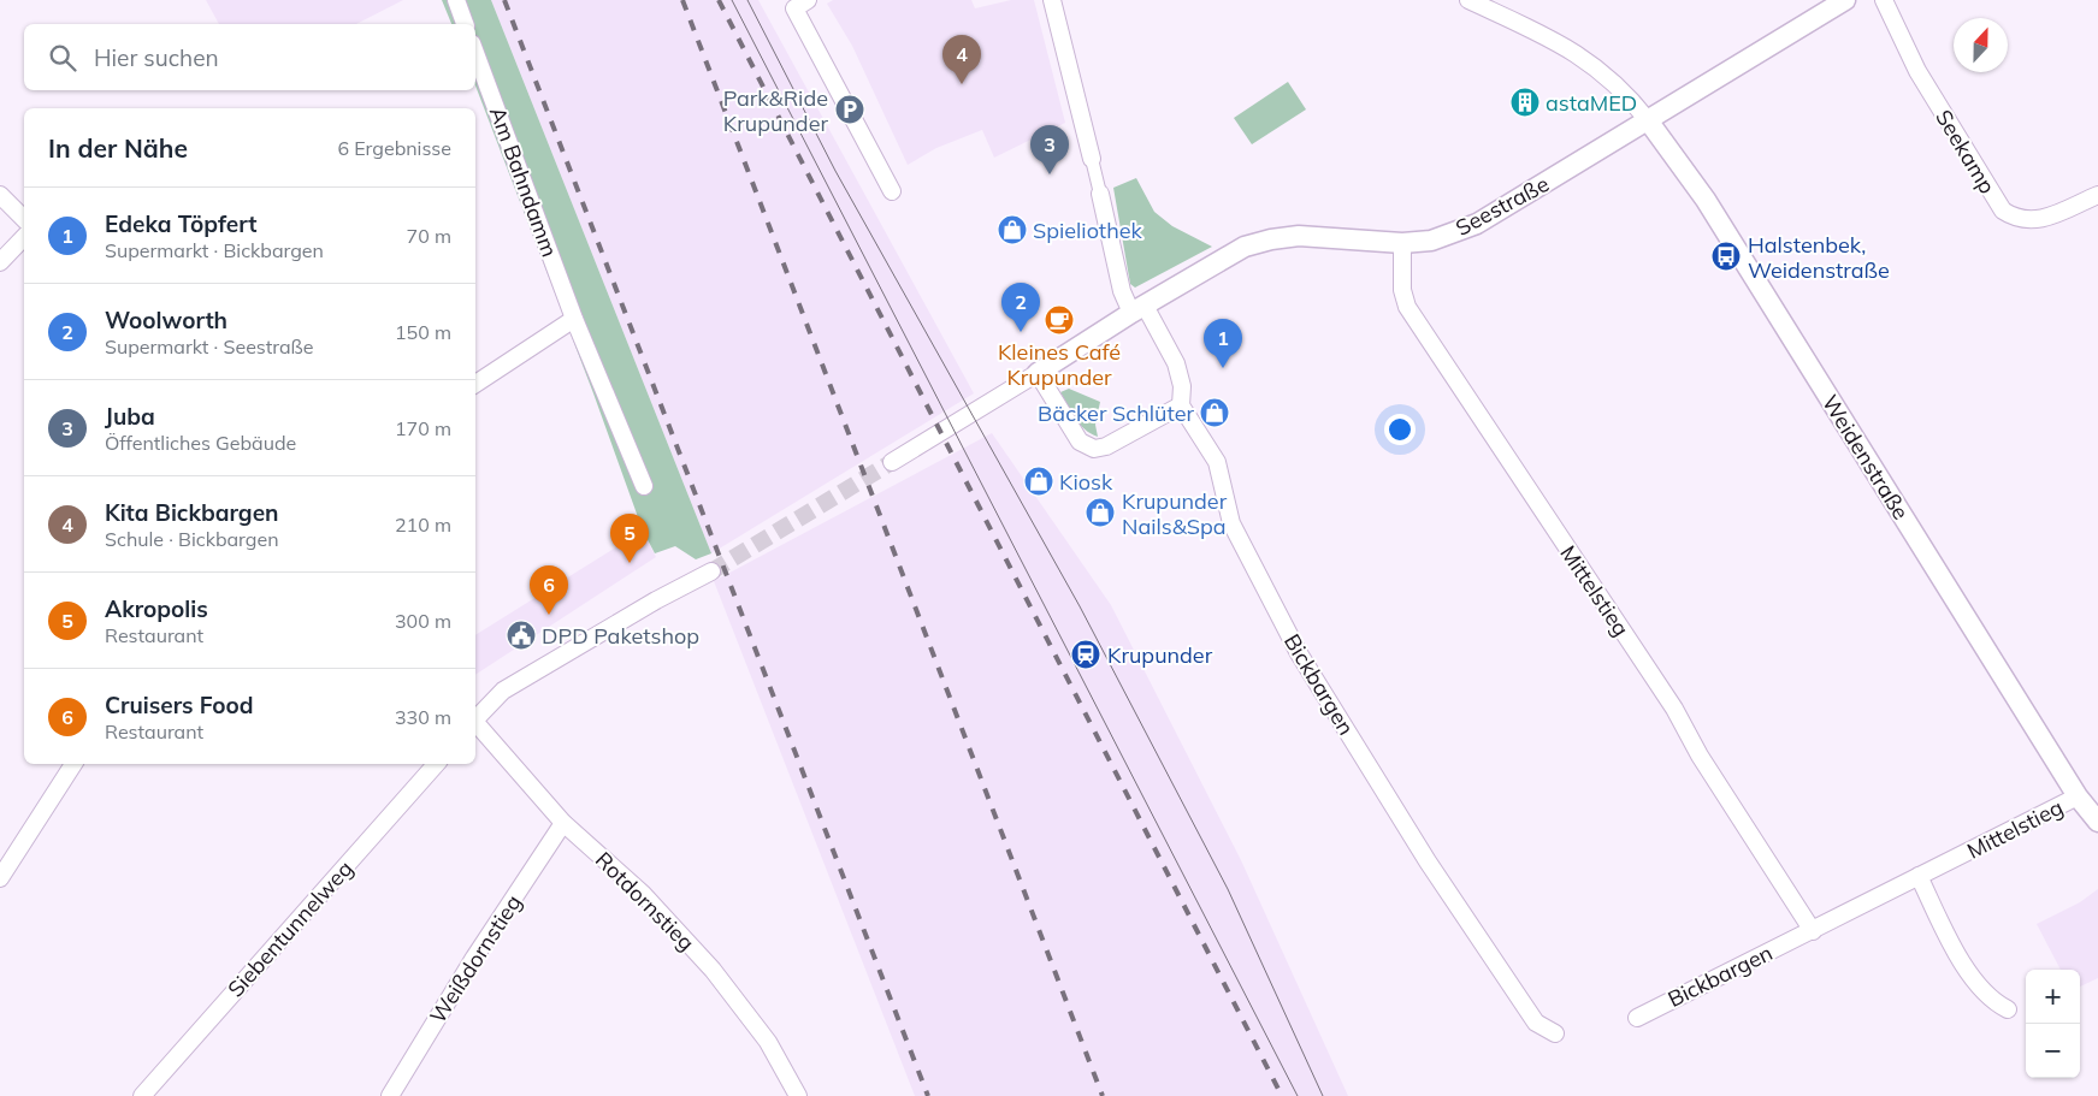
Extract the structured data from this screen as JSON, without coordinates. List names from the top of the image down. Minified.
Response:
{"streets":{"street":["Seekamp","Am Bahndamm","Seestraße","Weidenstraße","Mittelstieg","Bickbargen","Rotdornstieg","Siebentunnelweg","Weißdornstieg"]},"crossings":[["Seestraße","Weidenstraße"],["Seestraße","Mittelstieg"],["Seestraße","Bickbargen"],["Weidenstraße","Mittelstieg"],["Mittelstieg","Bickbargen"],["Rotdornstieg","Weißdornstieg"]],"places":{"building":["astaMED"],"parking":["Park&Ride Krupunder"],"shop":["Spieliothek","Bäcker Schlüter","Kiosk","Krupunder Nails&Spa"],"bus stop":["Halstenbek, Weidenstraße"],"cafe":["Kleines Café Krupunder"],"public building":["DPD Paketshop"],"station":["Krupunder"]},"north":"top","page":{"search":"Hier suchen","pins":["4","3","2","1","5","6"],"heading":["In der Nähe","6 Ergebnisse"],"list":[{"mark":"1","name":"Edeka Töpfert","note":"Supermarkt · Bickbargen","value":"70 m"},{"mark":"2","name":"Woolworth","note":"Supermarkt · Seestraße","value":"150 m"},{"mark":"3","name":"Juba","note":"Öffentliches Gebäude","value":"170 m"},{"mark":"4","name":"Kita Bickbargen","note":"Schule · Bickbargen","value":"210 m"},{"mark":"5","name":"Akropolis","note":"Restaurant","value":"300 m"},{"mark":"6","name":"Cruisers Food","note":"Restaurant","value":"330 m"}],"map_buttons":["+","−"]}}
